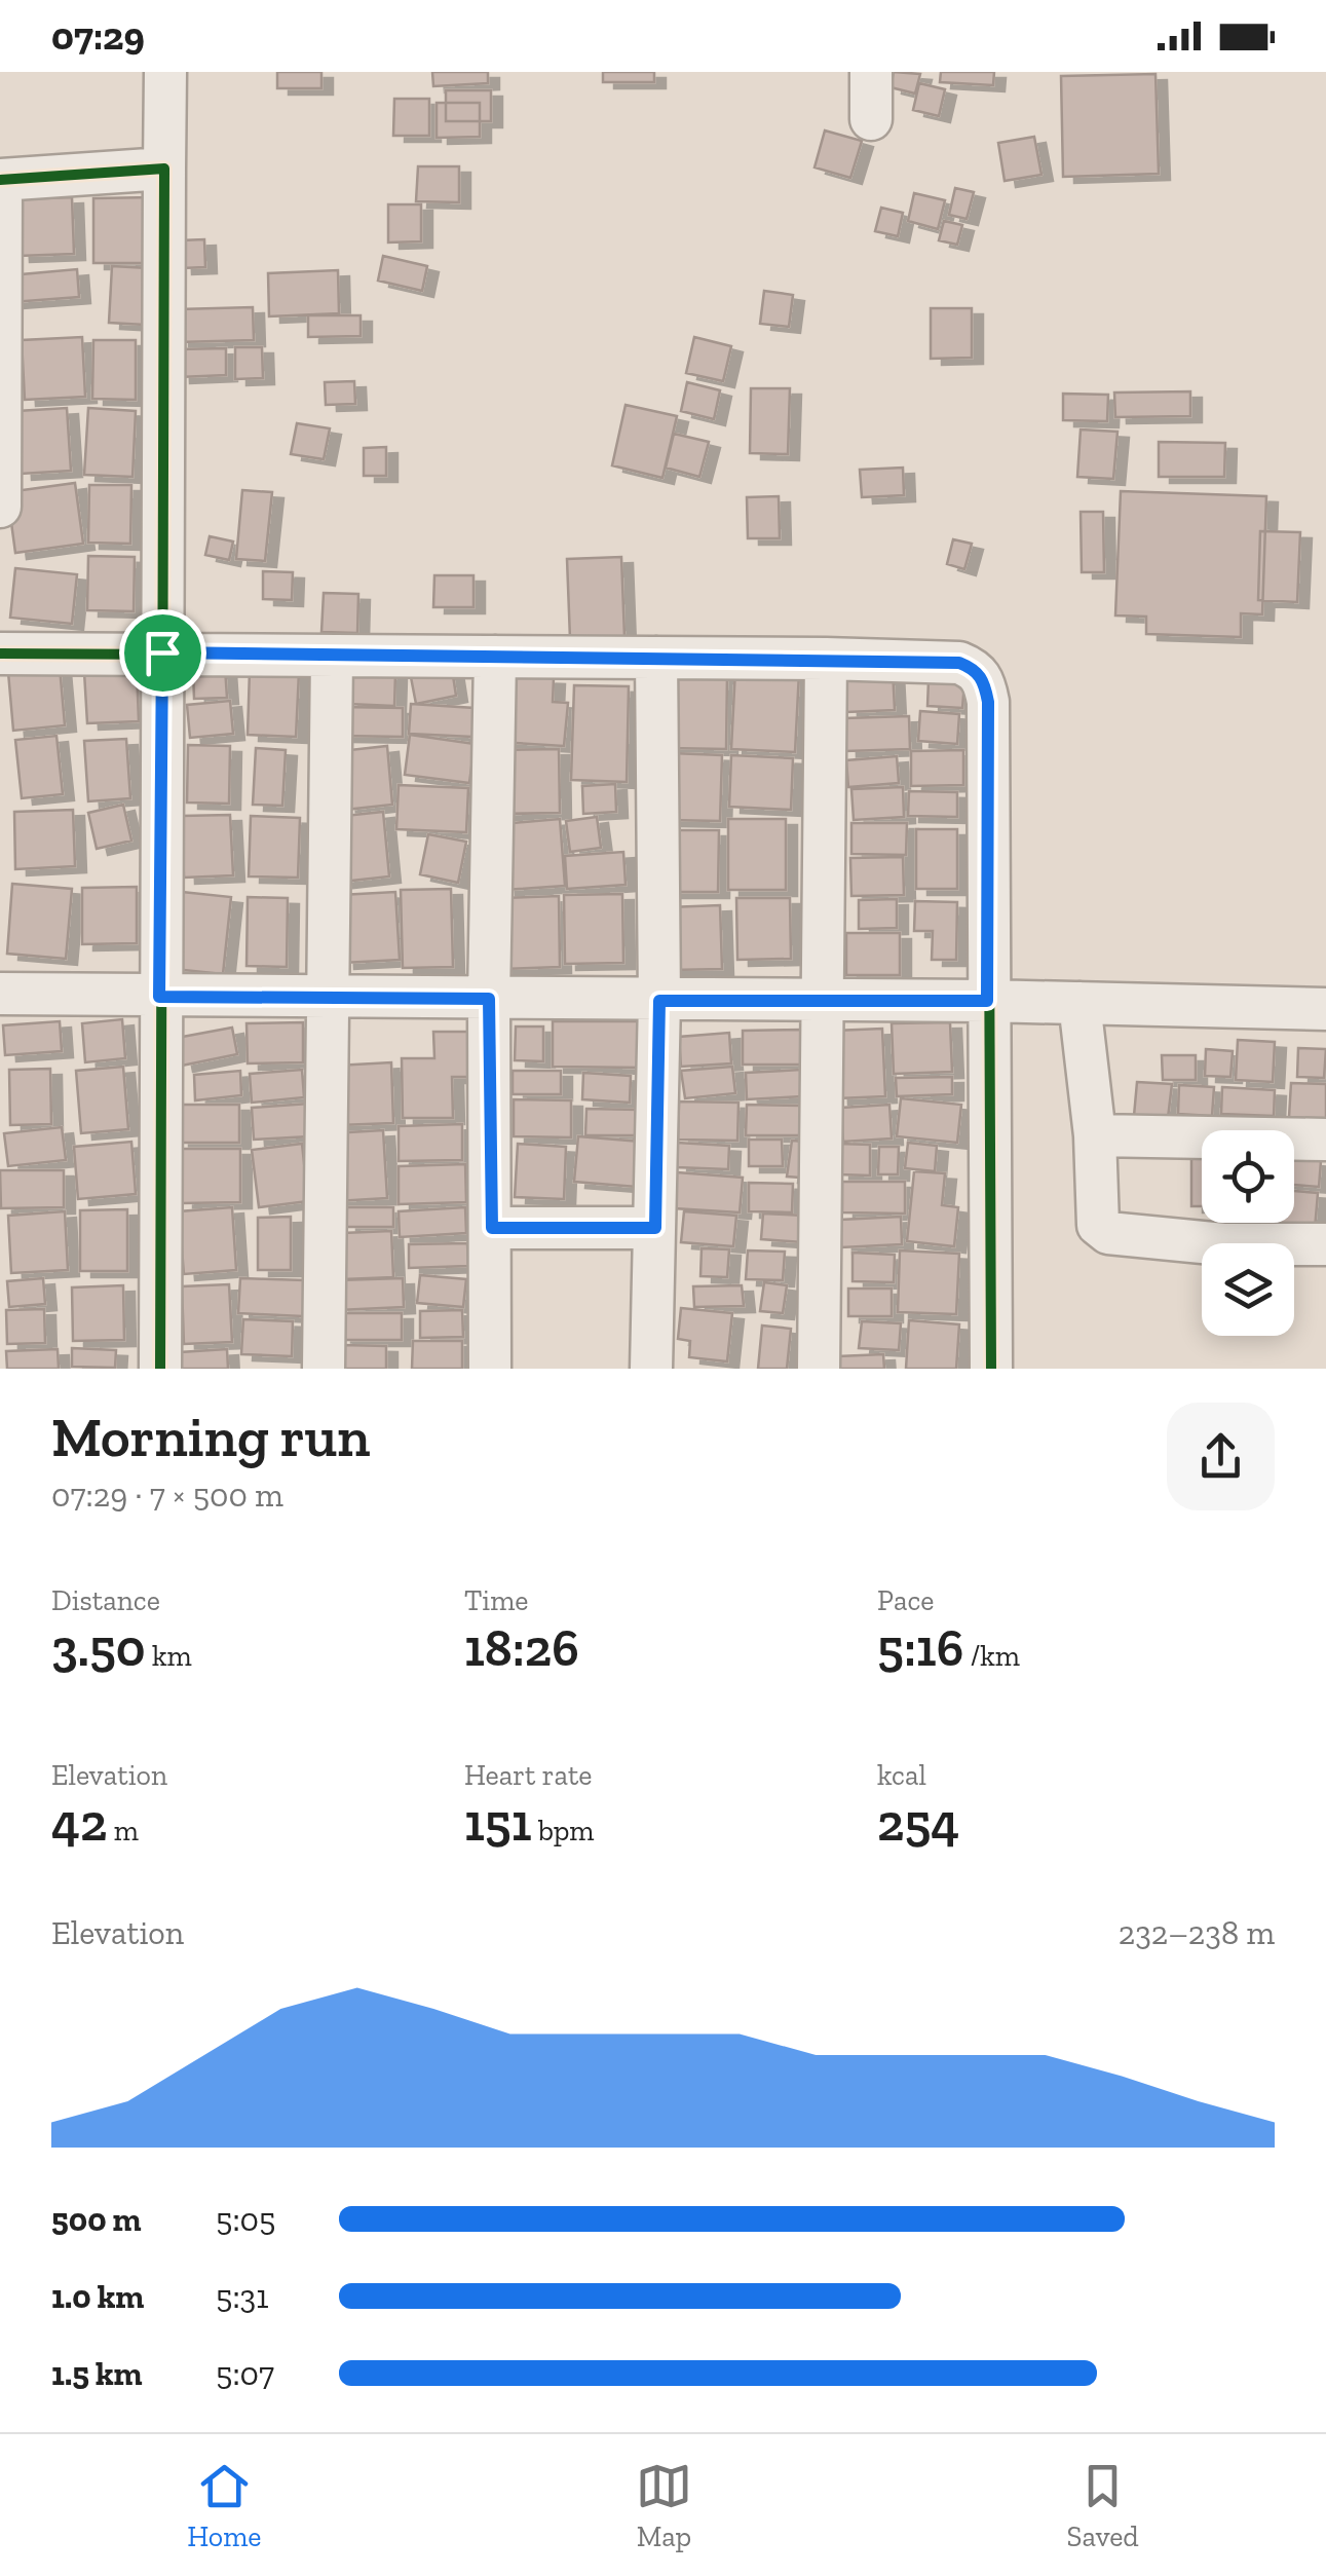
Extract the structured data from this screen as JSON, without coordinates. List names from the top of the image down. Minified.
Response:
{"page":{"status":"07:29","heading":["Morning run","07:29 · 7 × 500 m"],"stats":[["Distance","3.50 km"],["Time","18:26"],["Pace","5:16 /km"],["Elevation","42 m"],["Heart rate","151 bpm"],["kcal","254"]],"chart":["Elevation","232–238 m"],"list":[{"name":"500 m","note":"5:05"},{"name":"1.0 km","note":"5:31"},{"name":"1.5 km","note":"5:07"}],"tabs":["Home","Map","Saved"]}}
